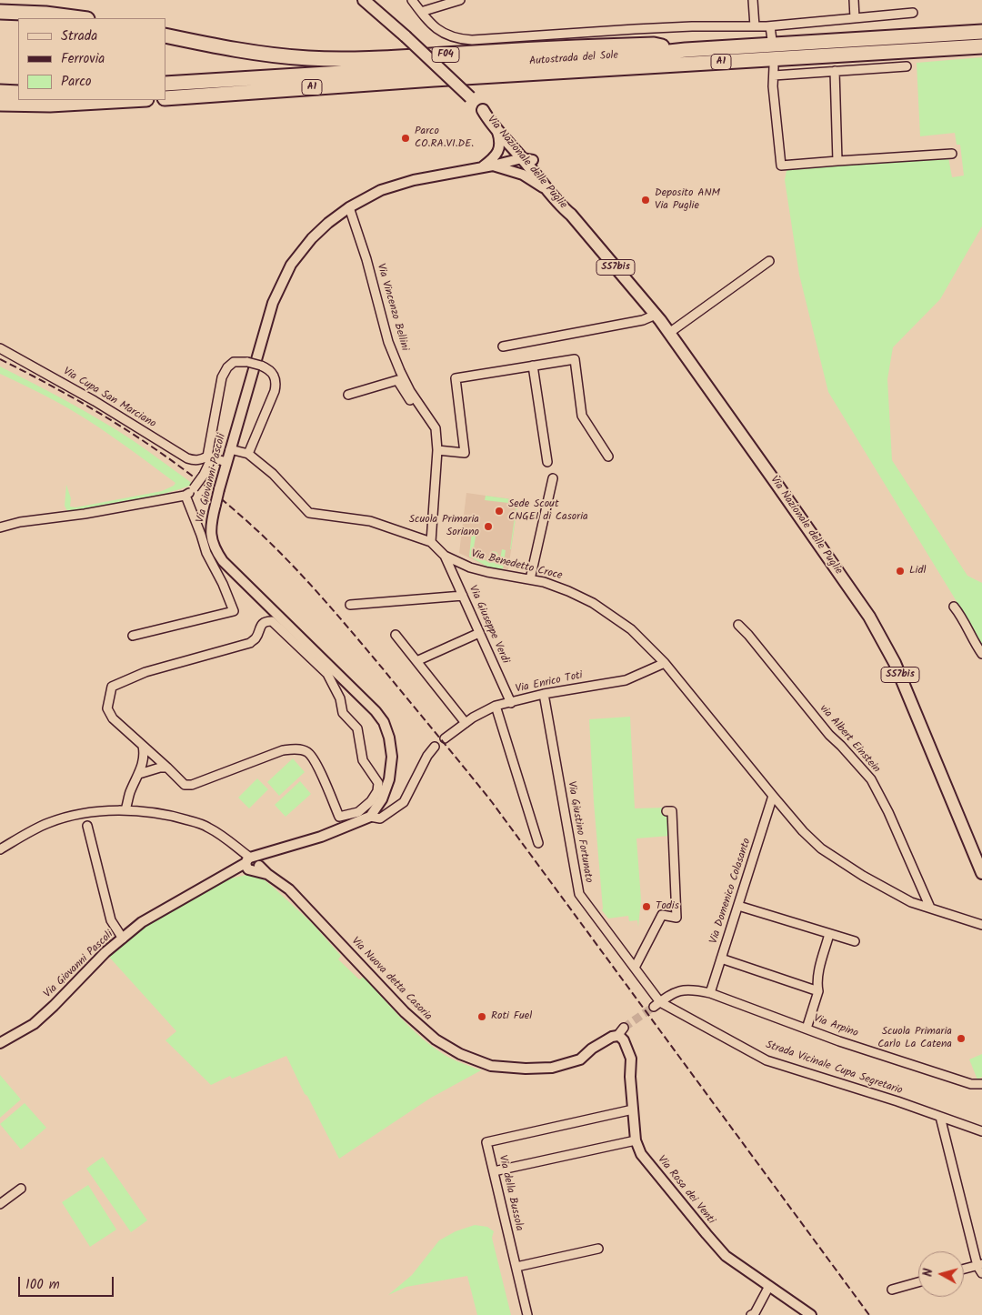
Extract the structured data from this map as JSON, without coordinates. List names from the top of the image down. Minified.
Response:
{"streets":{"highway":["F04","Autostrada del Sole","A1"],"main road":["Via Nazionale delle Puglie","SS7bis"],"street":["Via Vincenzo Bellini","Via Cupa San Marciano","Via Giovanni Pascoli","Via Benedetto Croce","Via Giuseppe Verdi","Via Enrico Toti","via Albert Einstein","Via Giustino Fortunato","Via Domenico Colasanto","Via Nuova detta Casoria","Via Arpino","Strada Vicinale Cupa Segretario","Via Rosa dei Venti","Via della Bussola"]},"crossings":[["F04","Autostrada del Sole"],["Via Nazionale delle Puglie","Via Giovanni Pascoli"],["Via Vincenzo Bellini","Via Giovanni Pascoli"],["Via Vincenzo Bellini","Via Benedetto Croce"],["Via Cupa San Marciano","Via Giovanni Pascoli"],["Via Giovanni Pascoli","Via Benedetto Croce"],["Via Giovanni Pascoli","Via Nuova detta Casoria"],["Via Benedetto Croce","Via Giuseppe Verdi"],["Via Benedetto Croce","Via Enrico Toti"],["Via Benedetto Croce","via Albert Einstein"],["Via Benedetto Croce","Via Domenico Colasanto"],["Via Giuseppe Verdi","Via Enrico Toti"],["Via Enrico Toti","Via Giustino Fortunato"],["Via Giustino Fortunato","Via Arpino"],["Via Giustino Fortunato","Strada Vicinale Cupa Segretario"],["Via Domenico Colasanto","Via Arpino"],["Via Nuova detta Casoria","Via Rosa dei Venti"],["Via Arpino","Strada Vicinale Cupa Segretario"],["Via Rosa dei Venti","Via della Bussola"]],"places":["Parco CO.RA.VI.DE.","Deposito ANM Via Puglie","Sede Scout CNGEI di Casoria","Scuola Primaria Soriano","Lidl","Todis","Roti Fuel","Scuola Primaria Carlo La Catena"],"legend":["Strada","Ferrovia","Parco"],"scale_bar":"100 m","north":"left"}
